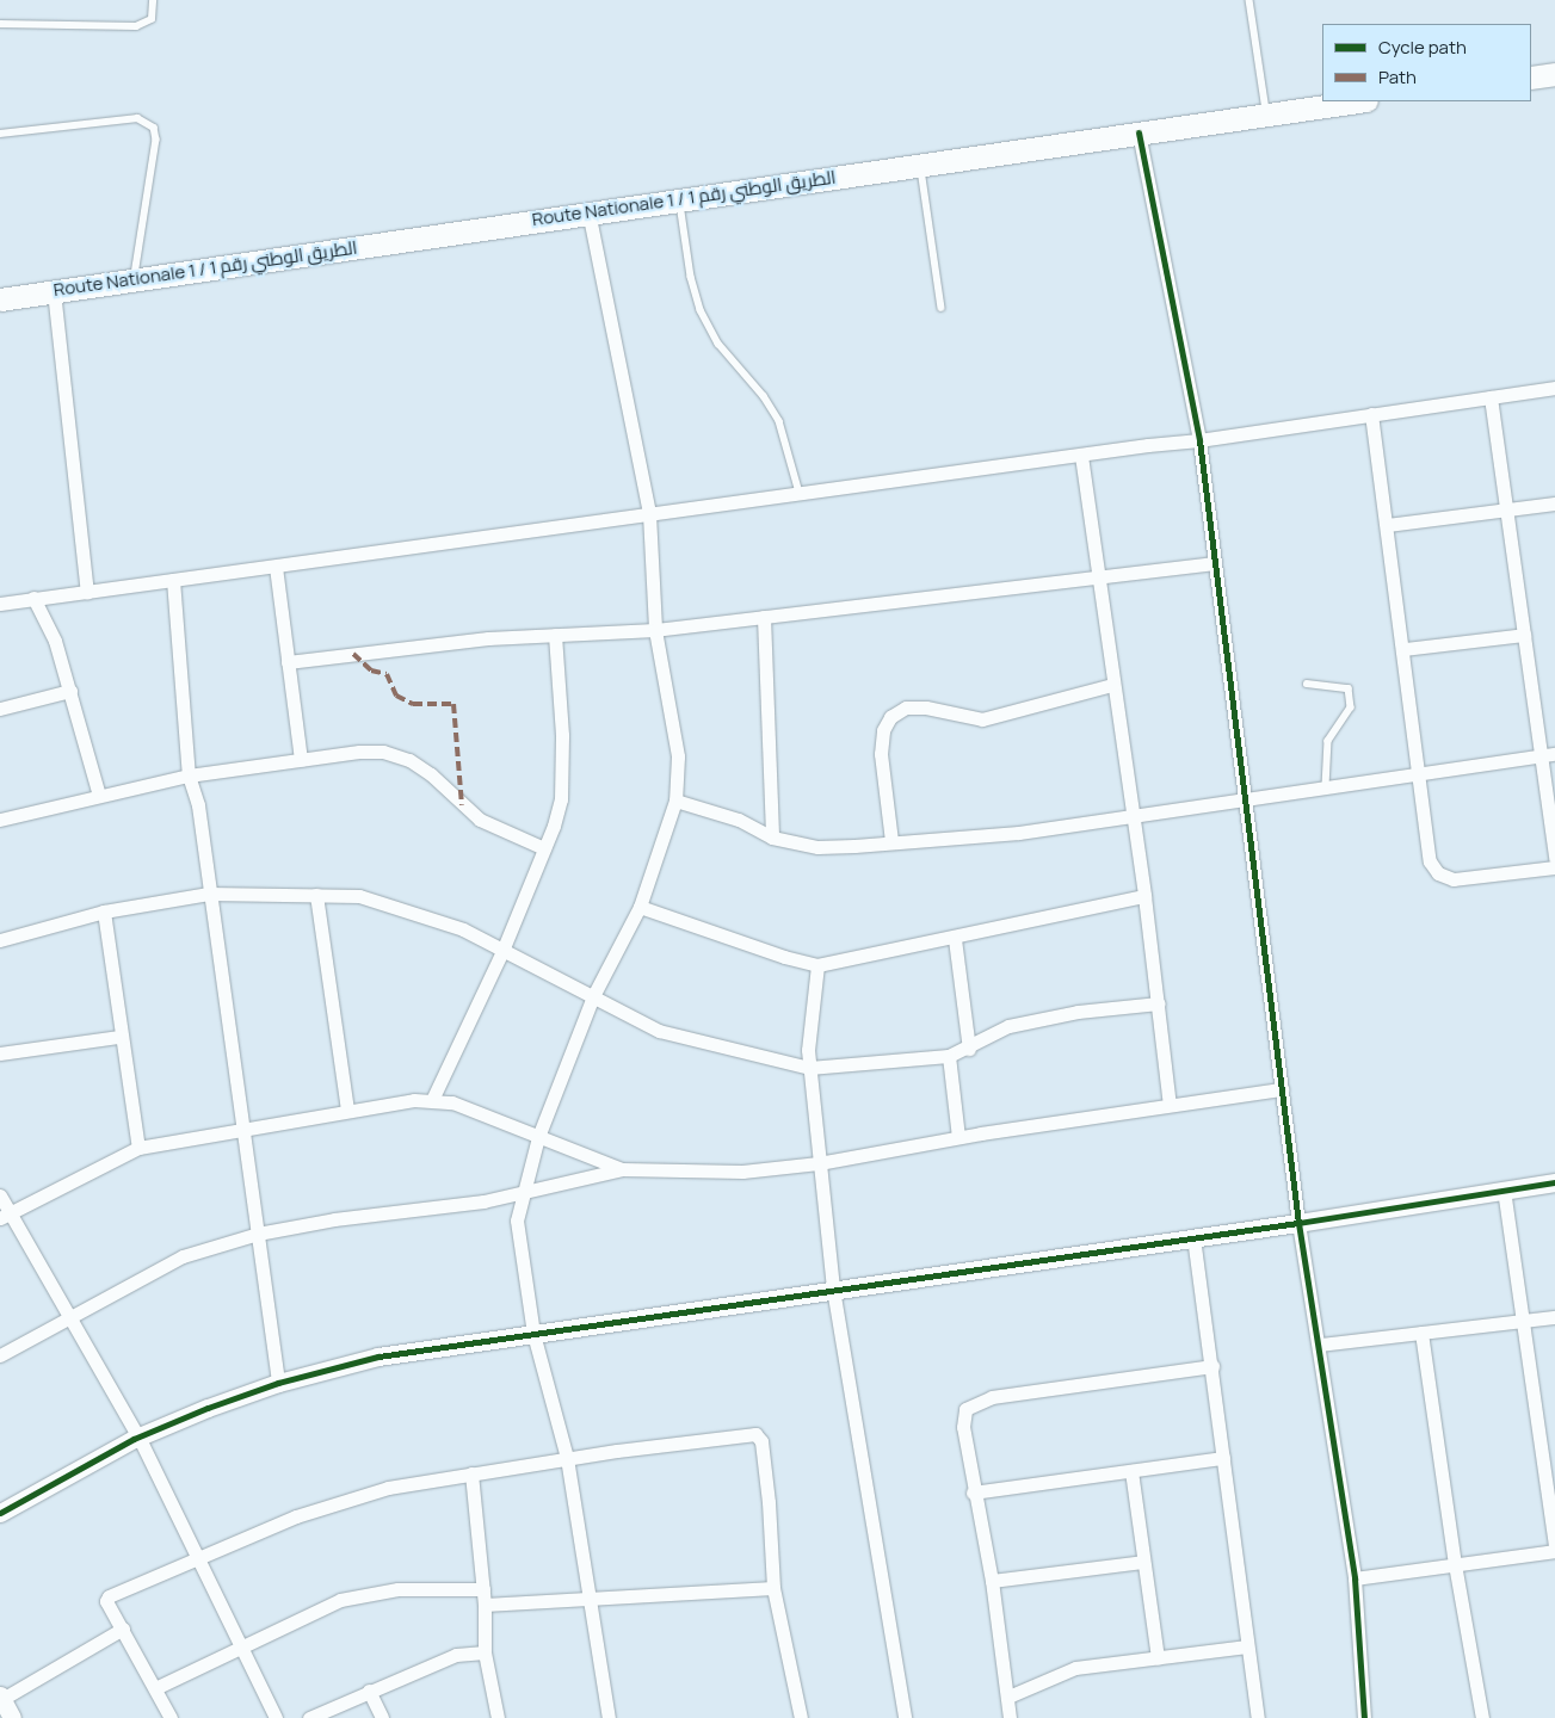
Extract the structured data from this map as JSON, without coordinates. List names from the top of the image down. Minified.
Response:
{"streets":{"main road":["Route Nationale 1 / الطريق الوطني رقم 1"]},"legend":["Cycle path","Path"]}
